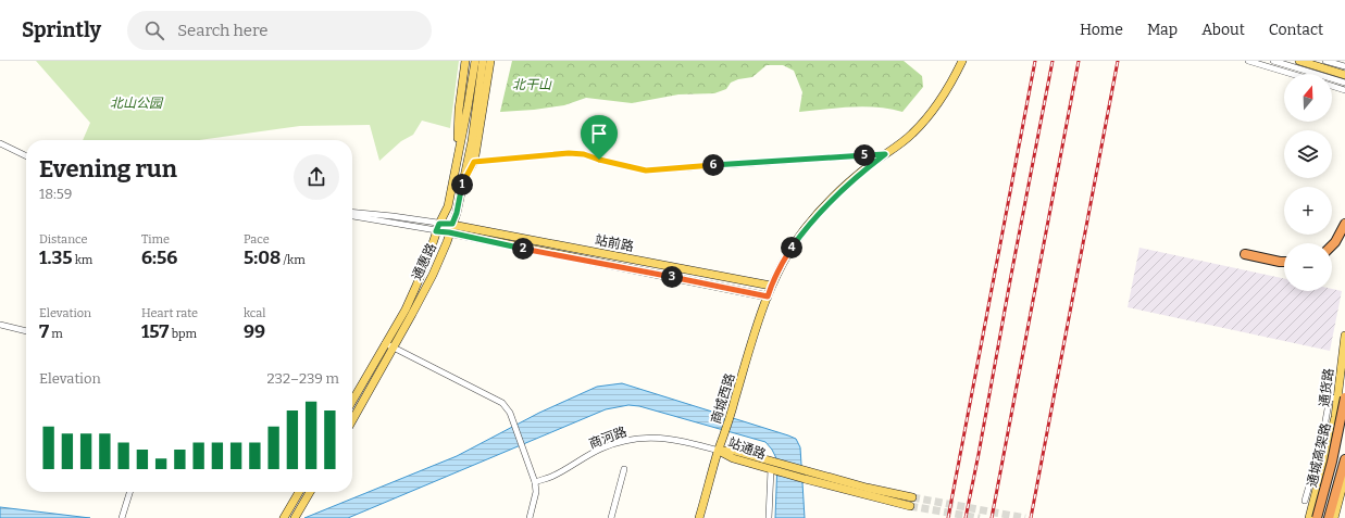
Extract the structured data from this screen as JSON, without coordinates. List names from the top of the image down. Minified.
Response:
{"streets":{"highway":["通城高架路"],"main road":["站前路","通惠路","通货路","商城西路","站通路"],"street":["商河路"]},"crossings":[["站前路","通惠路"],["站前路","商城西路"],["通货路","通城高架路"],["商城西路","商河路"],["商城西路","站通路"],["商河路","站通路"]],"parks":["北干山","北山公园"],"north":"top","page":{"header":"Sprintly","search":"Search here","nav":["Home","Map","About","Contact"],"map_buttons":["+","−"],"heading":["Evening run","18:59"],"pins":["5","6","1","4","2","3"],"stats":[["Distance","1.35 km"],["Time","6:56"],["Pace","5:08 /km"],["Elevation","7 m"],["Heart rate","157 bpm"],["kcal","99"]],"chart":["Elevation","232–239 m"]}}
